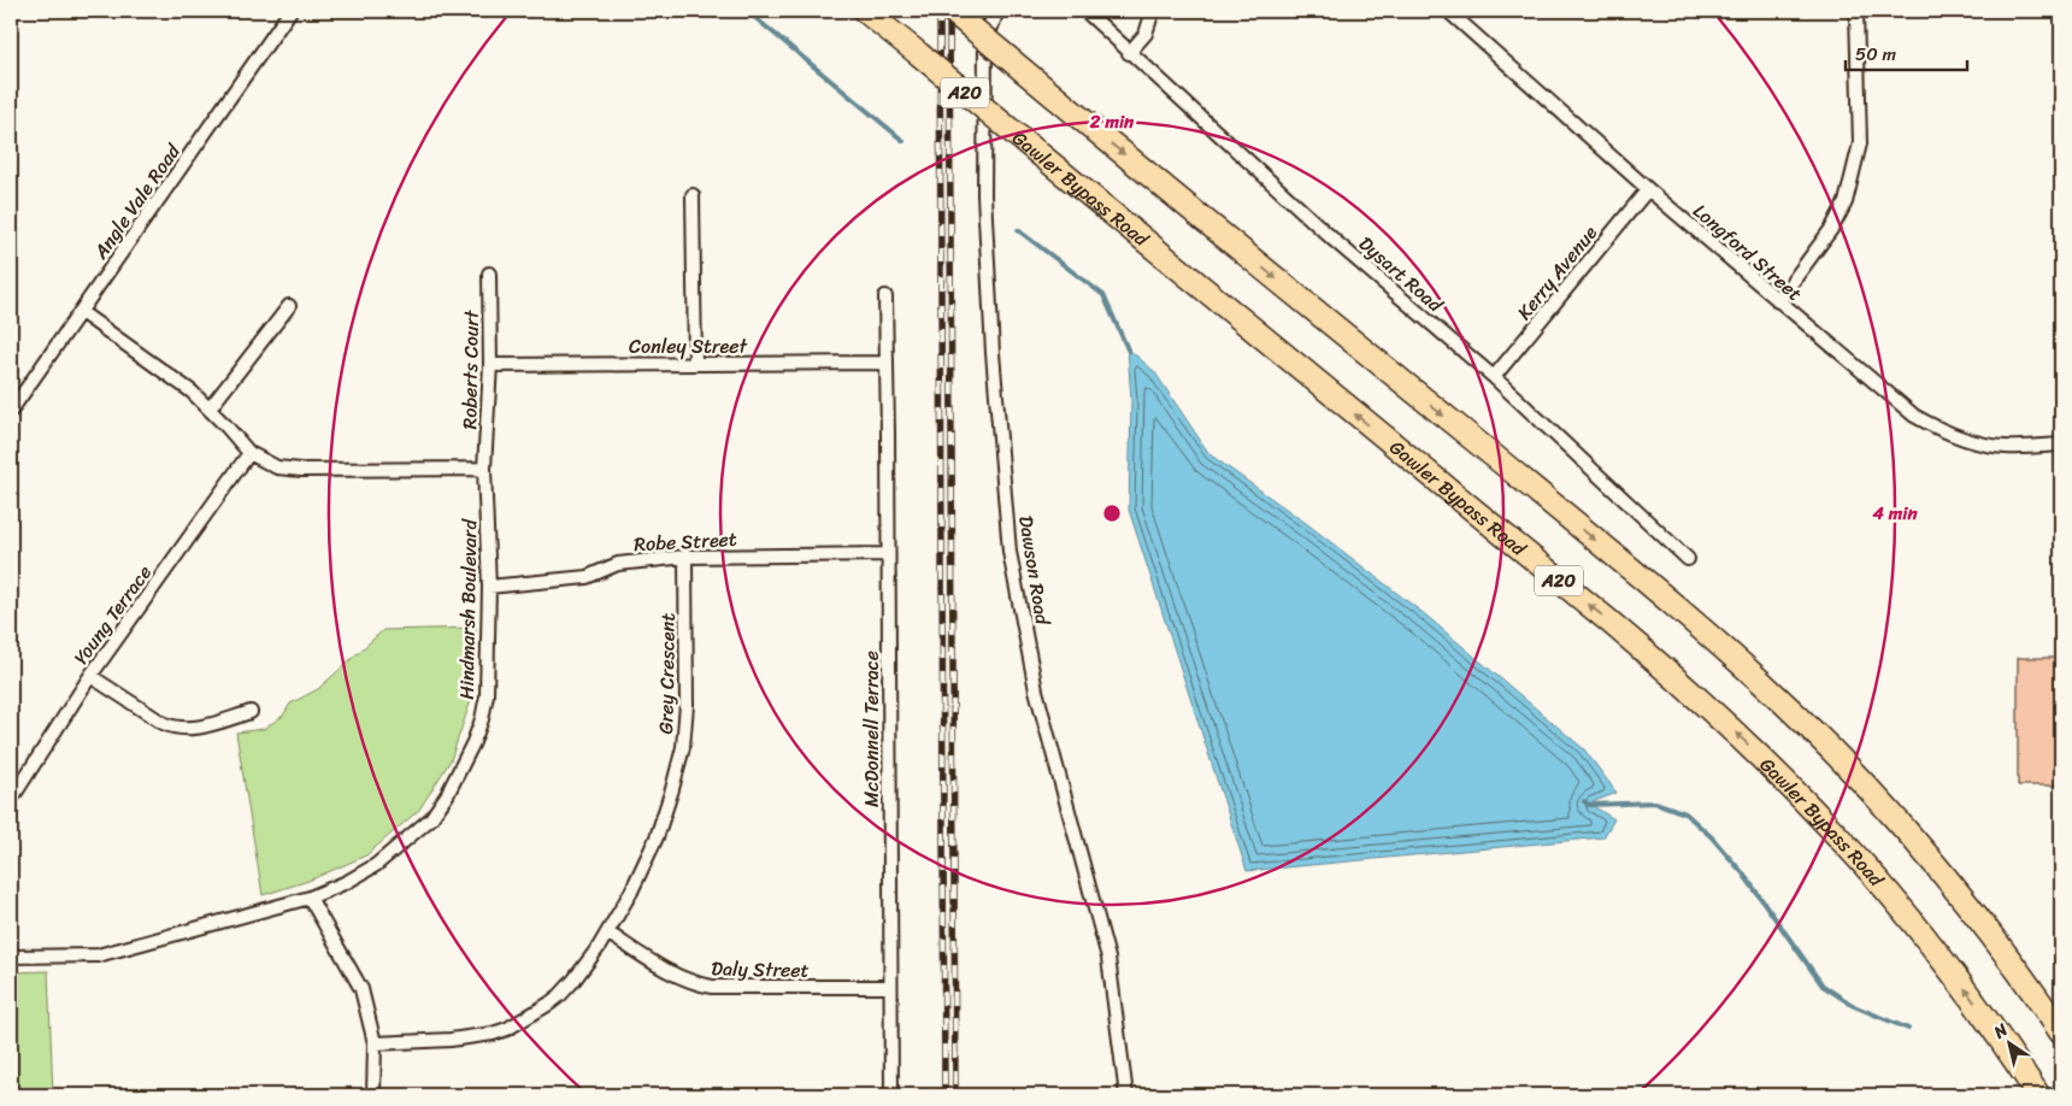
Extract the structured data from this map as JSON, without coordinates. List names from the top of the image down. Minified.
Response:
{"streets":{"highway":["A20","Gawler Bypass Road"],"street":["Angle Vale Road","Longford Street","Kerry Avenue","Dysart Road","Conley Street","Roberts Court","Robe Street","Dawson Road","Hindmarsh Boulevard","Young Terrace","Grey Crescent","McDonnell Terrace","Daly Street"]},"crossings":[["Longford Street","Kerry Avenue"],["Kerry Avenue","Dysart Road"],["Conley Street","Roberts Court"],["Conley Street","McDonnell Terrace"],["Roberts Court","Hindmarsh Boulevard"],["Robe Street","Hindmarsh Boulevard"],["Robe Street","Grey Crescent"],["Robe Street","McDonnell Terrace"],["Grey Crescent","Daly Street"],["McDonnell Terrace","Daly Street"]],"scale_bar":"50 m","north":"top left","rings":["2 min","4 min"]}
